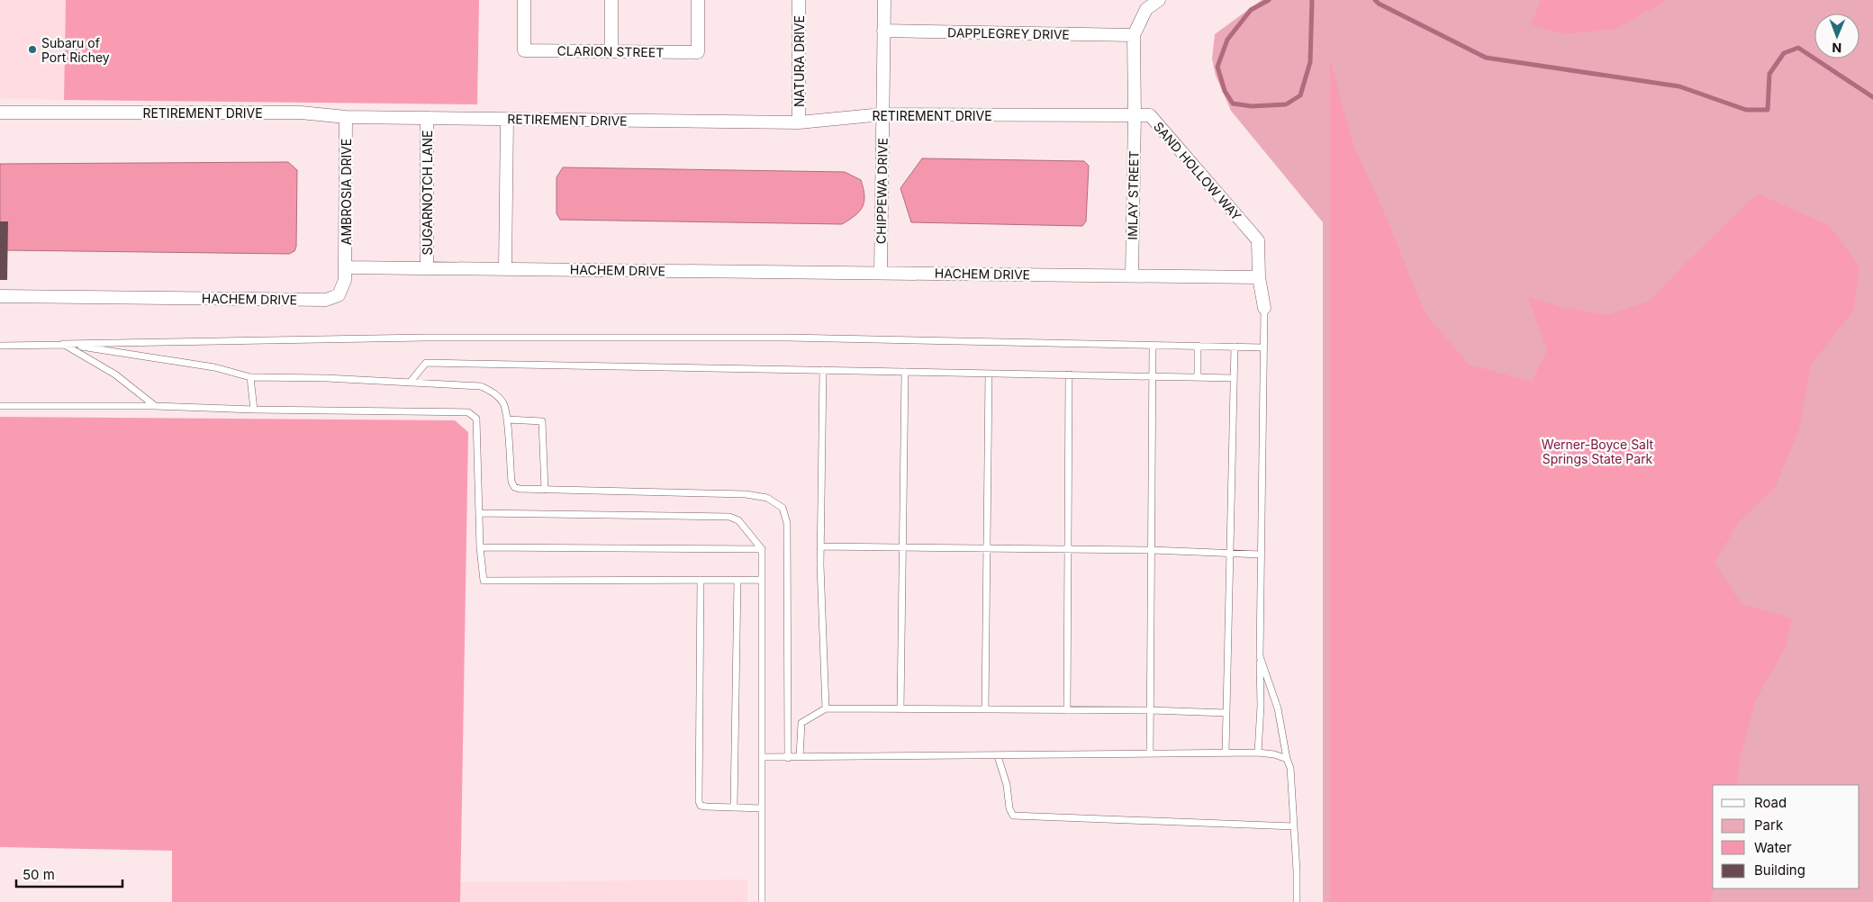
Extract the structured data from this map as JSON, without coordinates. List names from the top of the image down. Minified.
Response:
{"streets":{"street":["DAPPLEGREY DRIVE","CLARION STREET","NATURA DRIVE","RETIREMENT DRIVE","SAND HOLLOW WAY","CHIPPEWA DRIVE","AMBROSIA DRIVE","SUGARNOTCH LANE","IMLAY STREET","HACHEM DRIVE"]},"crossings":[["DAPPLEGREY DRIVE","CHIPPEWA DRIVE"],["NATURA DRIVE","RETIREMENT DRIVE"],["RETIREMENT DRIVE","SAND HOLLOW WAY"],["RETIREMENT DRIVE","CHIPPEWA DRIVE"],["RETIREMENT DRIVE","AMBROSIA DRIVE"],["RETIREMENT DRIVE","SUGARNOTCH LANE"],["RETIREMENT DRIVE","IMLAY STREET"],["SAND HOLLOW WAY","IMLAY STREET"],["SAND HOLLOW WAY","HACHEM DRIVE"],["CHIPPEWA DRIVE","HACHEM DRIVE"],["AMBROSIA DRIVE","HACHEM DRIVE"],["SUGARNOTCH LANE","HACHEM DRIVE"],["IMLAY STREET","HACHEM DRIVE"]],"parks":["Werner-Boyce Salt Springs State Park"],"places":["Subaru of Port Richey"],"legend":["Road","Park","Water","Building"],"scale_bar":"50 m","north":"bottom"}
